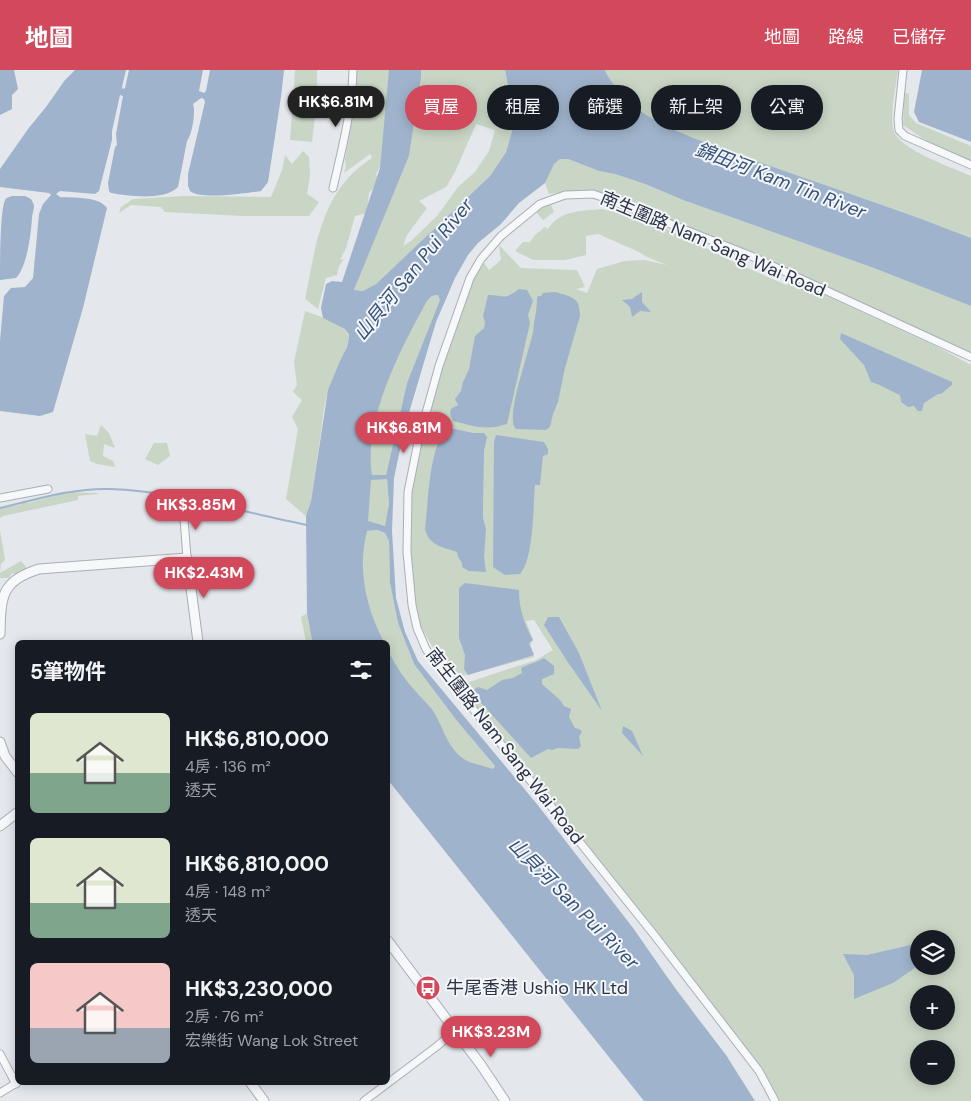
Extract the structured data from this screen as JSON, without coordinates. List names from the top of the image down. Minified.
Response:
{"streets":{"street":["南生圍路 Nam Sang Wai Road"]},"water":["錦田河 Kam Tin River","山貝河 San Pui River"],"places":{"bus stop":["牛尾香港 Ushio HK Ltd"]},"page":{"header":"地圖","nav":["地圖","路線","已儲存"],"chip":["買屋","租屋","篩選","新上架","公寓"],"price":["HK$6.81M","HK$6.81M","HK$3.85M","HK$2.43M","HK$3.23M"],"heading":"5筆物件","list":[{"name":"HK$6,810,000","note":"4房 · 136 m² · 透天"},{"name":"HK$6,810,000","note":"4房 · 148 m² · 透天"},{"name":"HK$3,230,000","note":"2房 · 76 m² · 宏樂街 Wang Lok Street"}],"map_buttons":["+","−"]}}
